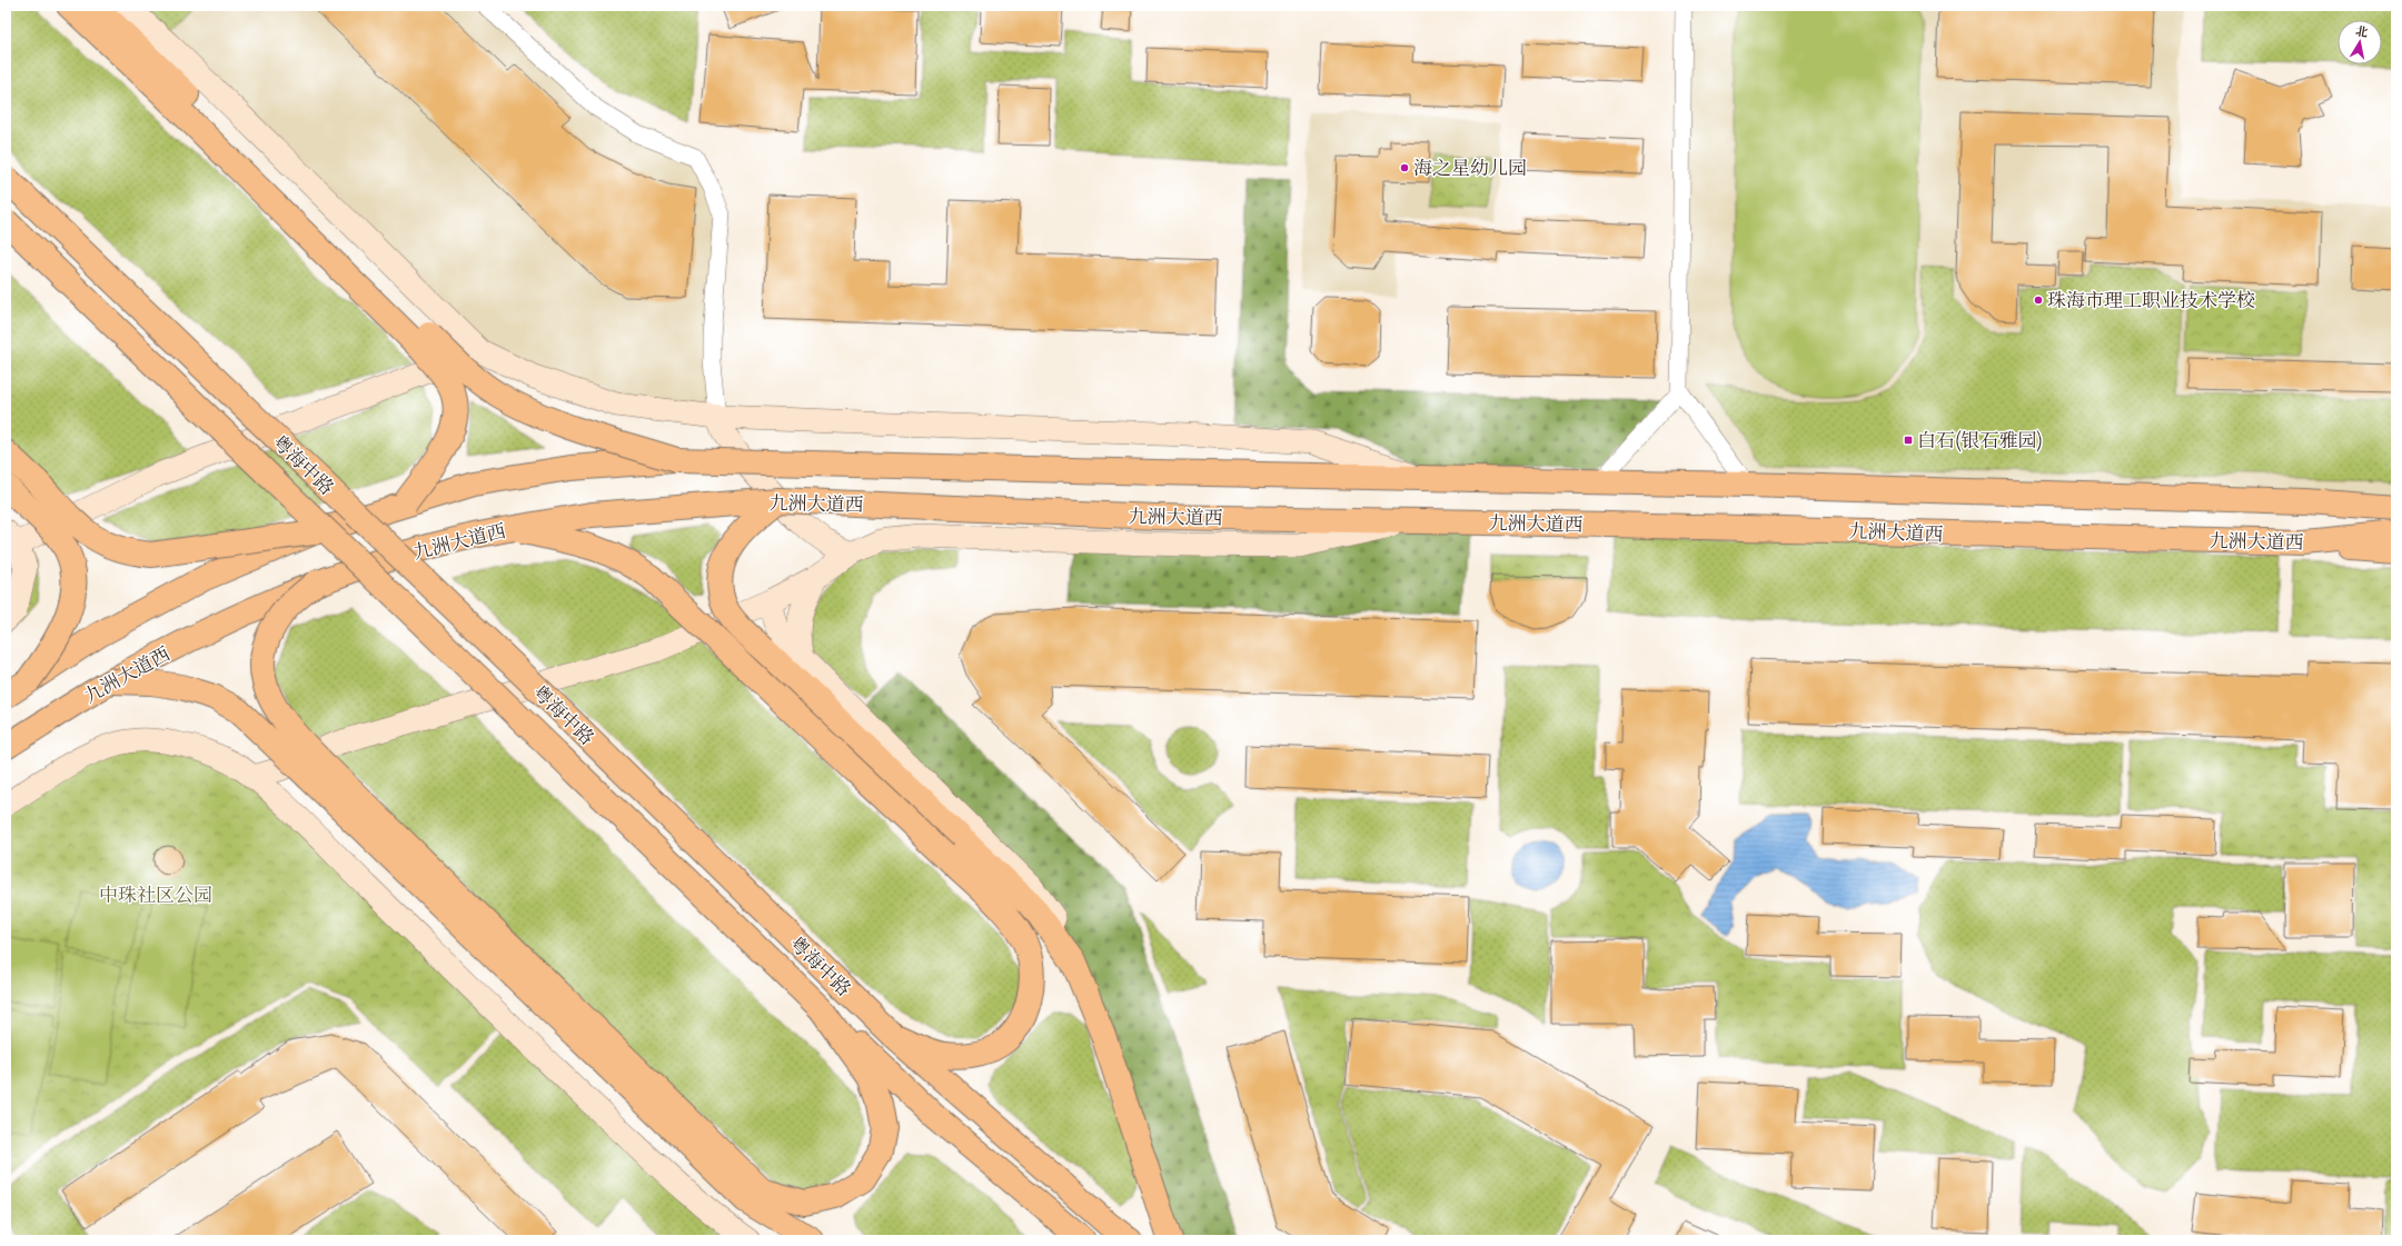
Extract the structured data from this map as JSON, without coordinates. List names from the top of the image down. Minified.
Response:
{"streets":{"main road":["粤海中路","九洲大道西"]},"parks":["中珠社区公园"],"places":{"other":["海之星幼儿园","珠海市理工职业技术学校"],"transit":["白石(银石雅园)"]},"north":"top"}
